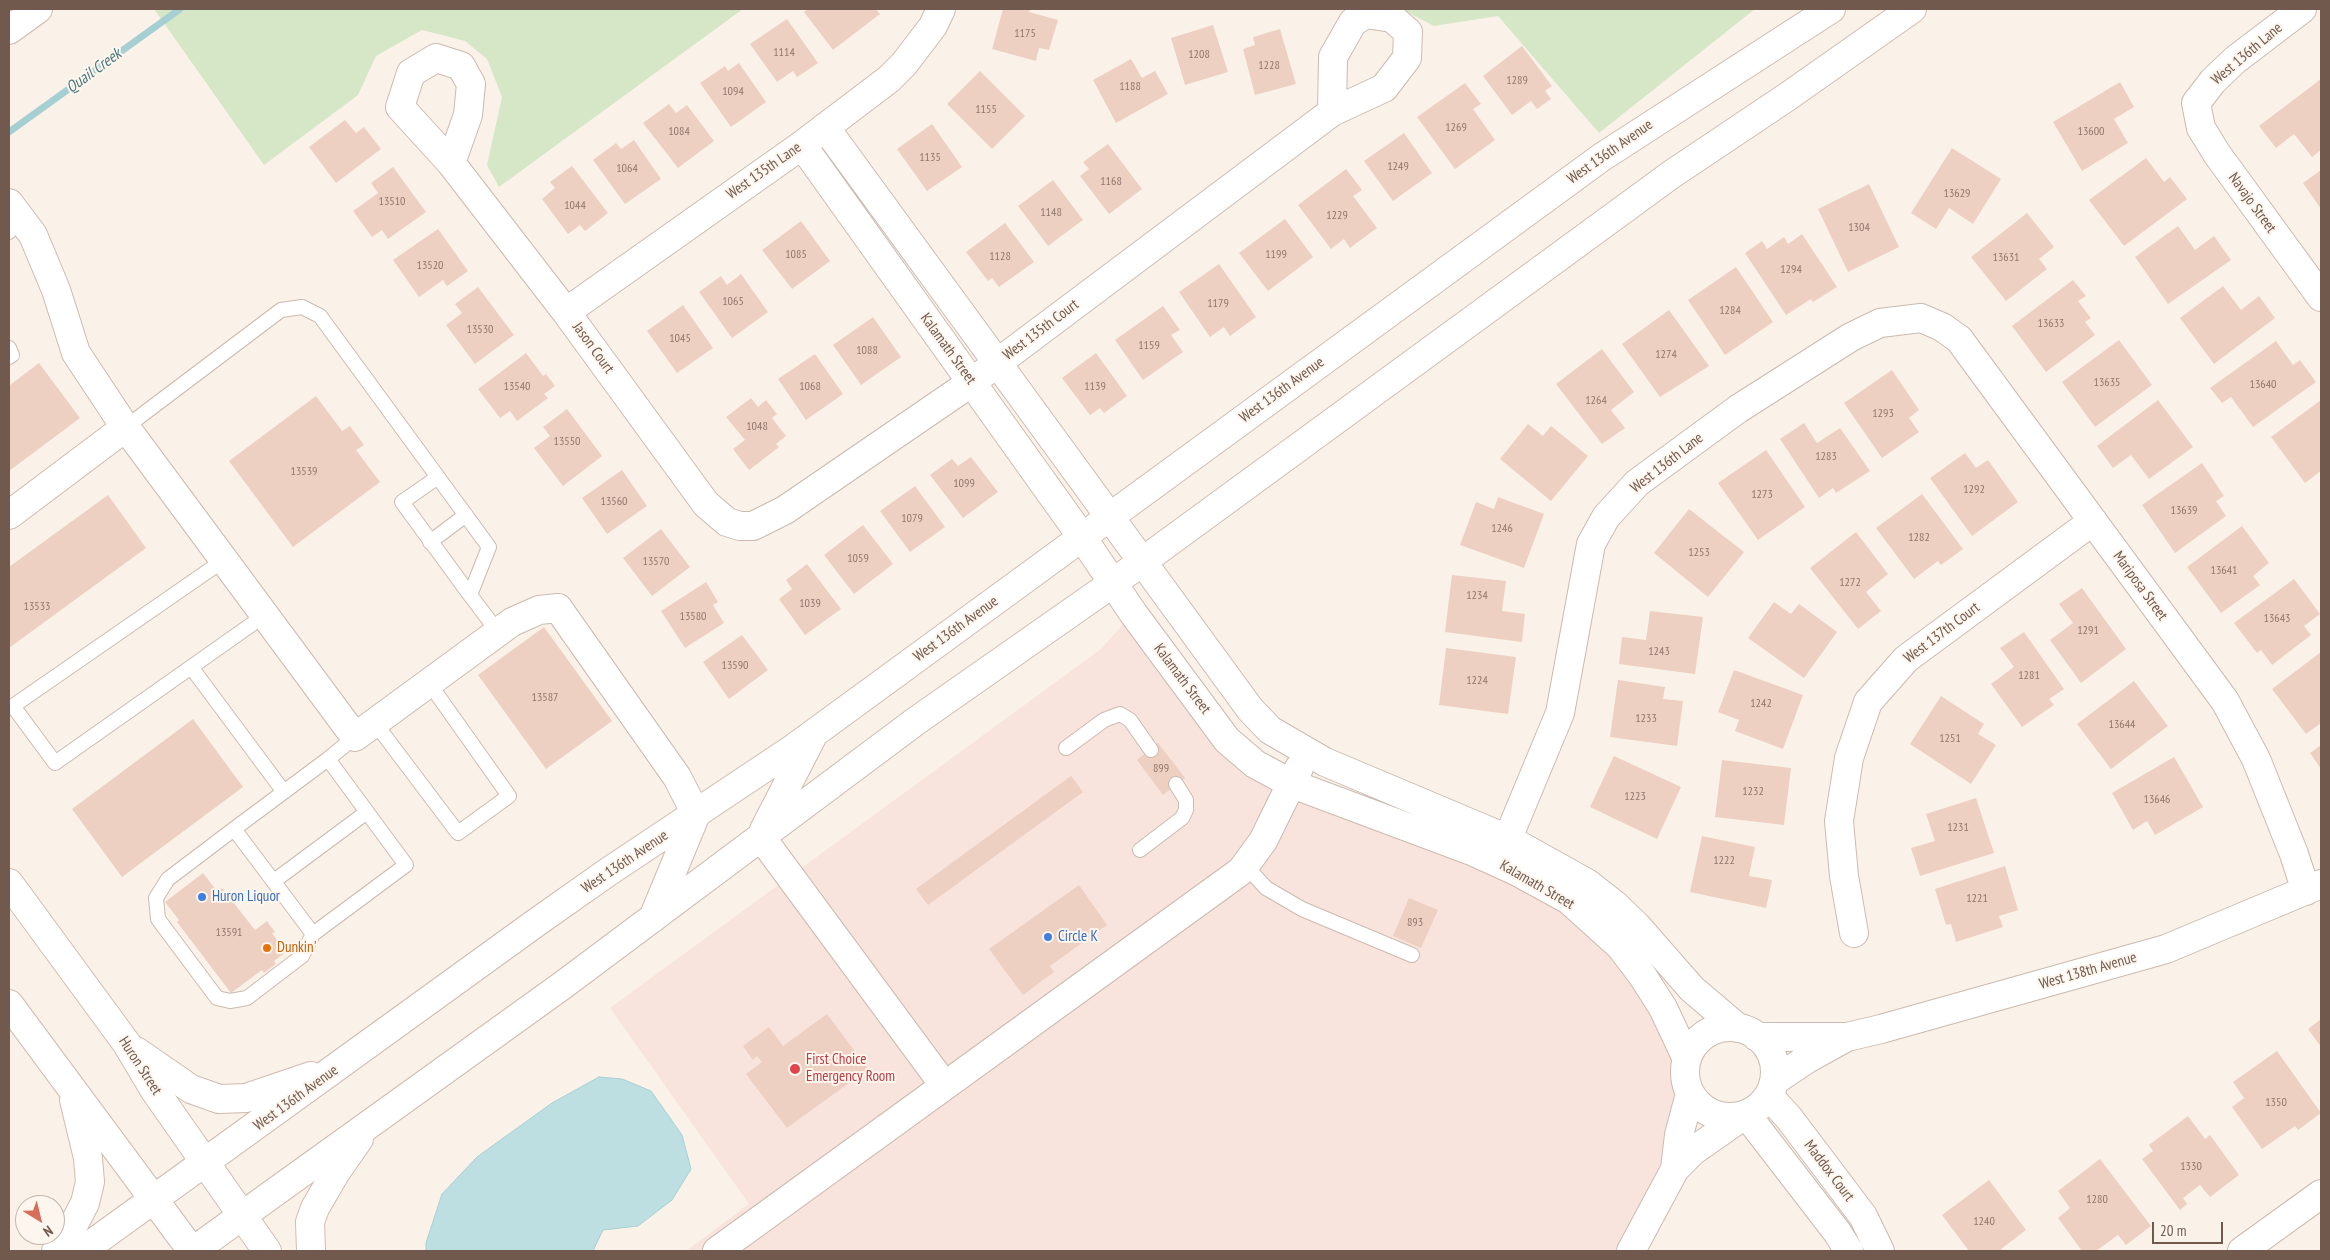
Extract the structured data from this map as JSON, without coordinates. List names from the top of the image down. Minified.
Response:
{"streets":{"street":["West 136th Lane","West 136th Avenue","West 135th Lane","Navajo Street","West 135th Court","Jason Court","Kalamath Street","Mariposa Street","West 137th Court","West 138th Avenue","Huron Street","Maddox Court"]},"crossings":[["West 136th Lane","Navajo Street"],["West 136th Lane","Kalamath Street"],["West 136th Lane","Mariposa Street"],["West 136th Avenue","Kalamath Street"],["West 136th Avenue","Huron Street"],["West 135th Lane","Jason Court"],["West 135th Lane","Kalamath Street"],["West 135th Court","Jason Court"],["West 135th Court","Kalamath Street"],["Kalamath Street","West 138th Avenue"],["Kalamath Street","Maddox Court"],["Mariposa Street","West 137th Court"],["Mariposa Street","West 138th Avenue"],["West 138th Avenue","Maddox Court"]],"water":["Quail Creek"],"places":["Huron Liquor","Circle K","Dunkin'","First Choice Emergency Room"],"house_numbers":["1175","1114","1208","1228","1289","1188","1094","1155","1269","1084","13600","1135","1249","1064","1168","13629","13510","1044","1148","1229","1304","1085","1199","1128","13631","13520","1294","1065","1179","1284","13633","13530","1045","1159","1088","1274","13635","13640","13540","1068","1139","1264","1293","1048","13550","1283","13539","1099","1292","1273","13560","13639","1079","1246","1282","1253","1059","13570","13641","1272","1234","1039","13533","13580","13643","1291","1243","13590","1281","1224","13587","1242","1233","13644","1251","899","1232","1223","13646","1231","1222","1221","893","13591","1350","1330","1280","1240"],"scale_bar":"20 m","north":"bottom right"}
